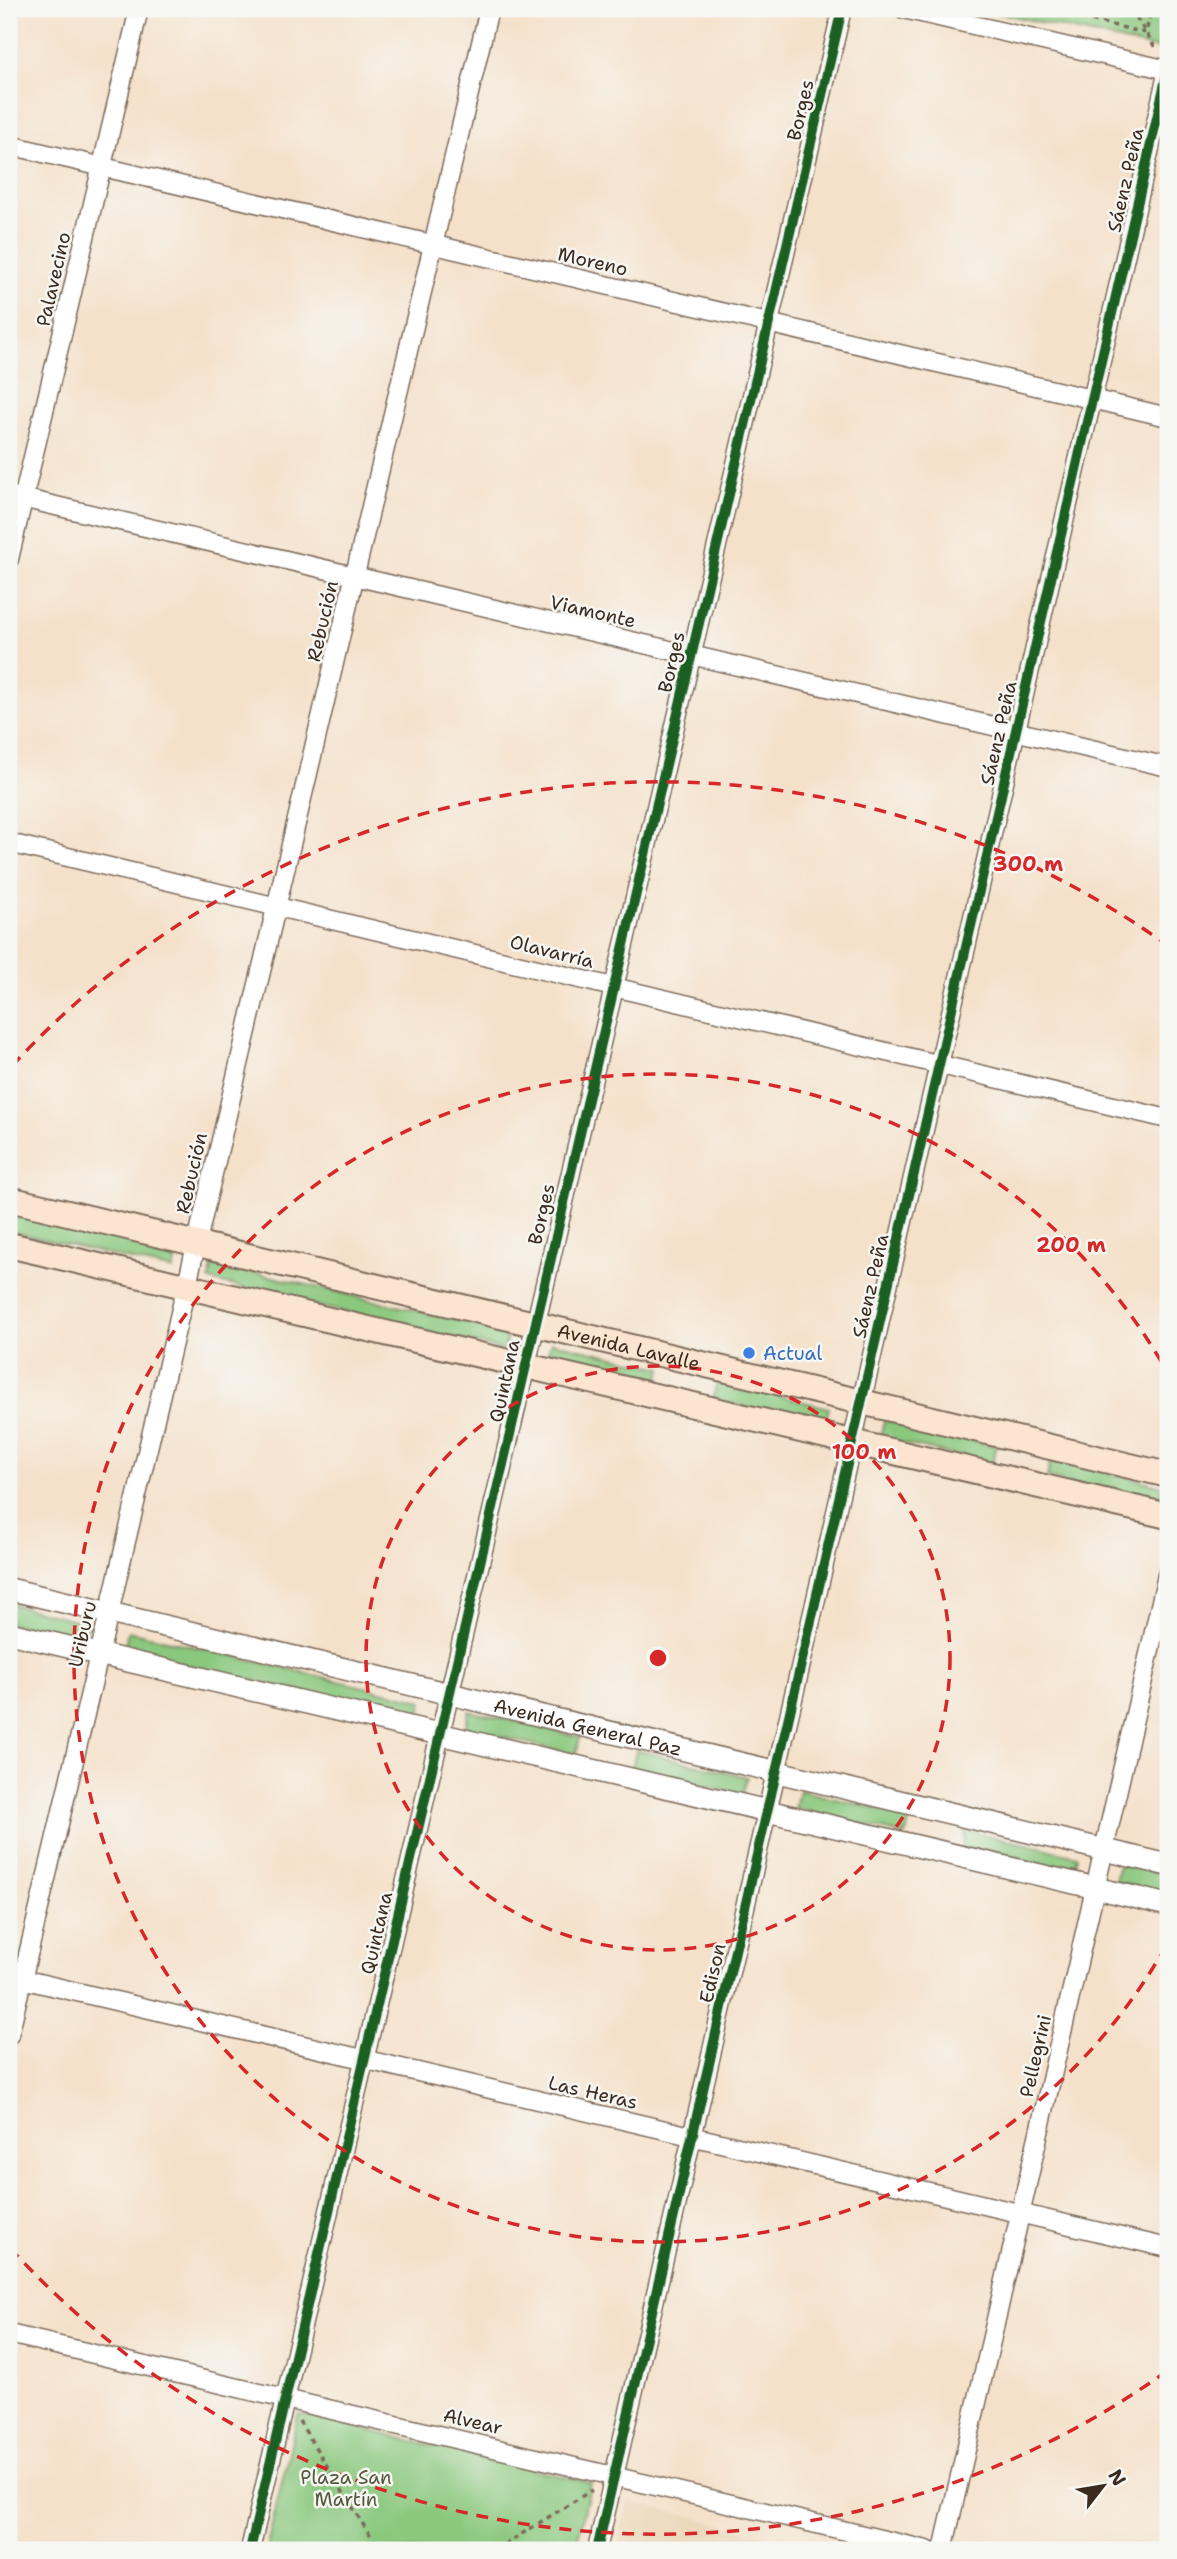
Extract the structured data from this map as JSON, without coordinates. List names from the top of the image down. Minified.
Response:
{"streets":{"main road":["Avenida Lavalle"],"street":["Borges","Sáenz Peña","Moreno","Palavecino","Viamonte","Rebución","Olavarría","Quintana","Uriburu","Avenida General Paz","Edison","Pellegrini","Las Heras","Alvear"]},"crossings":[["Borges","Moreno"],["Borges","Viamonte"],["Borges","Olavarría"],["Borges","Avenida Lavalle"],["Borges","Quintana"],["Sáenz Peña","Moreno"],["Sáenz Peña","Viamonte"],["Sáenz Peña","Olavarría"],["Sáenz Peña","Avenida Lavalle"],["Sáenz Peña","Edison"],["Moreno","Palavecino"],["Moreno","Rebución"],["Palavecino","Viamonte"],["Viamonte","Rebución"],["Rebución","Olavarría"],["Rebución","Avenida Lavalle"],["Rebución","Uriburu"],["Avenida Lavalle","Quintana"],["Avenida Lavalle","Uriburu"],["Avenida Lavalle","Edison"],["Quintana","Avenida General Paz"],["Quintana","Las Heras"],["Quintana","Alvear"],["Uriburu","Avenida General Paz"],["Uriburu","Las Heras"],["Avenida General Paz","Edison"],["Avenida General Paz","Pellegrini"],["Edison","Las Heras"],["Edison","Alvear"],["Pellegrini","Las Heras"]],"parks":["Plaza San Martín"],"places":["Actual"],"north":"top right","rings":["300 m","200 m","100 m"]}
